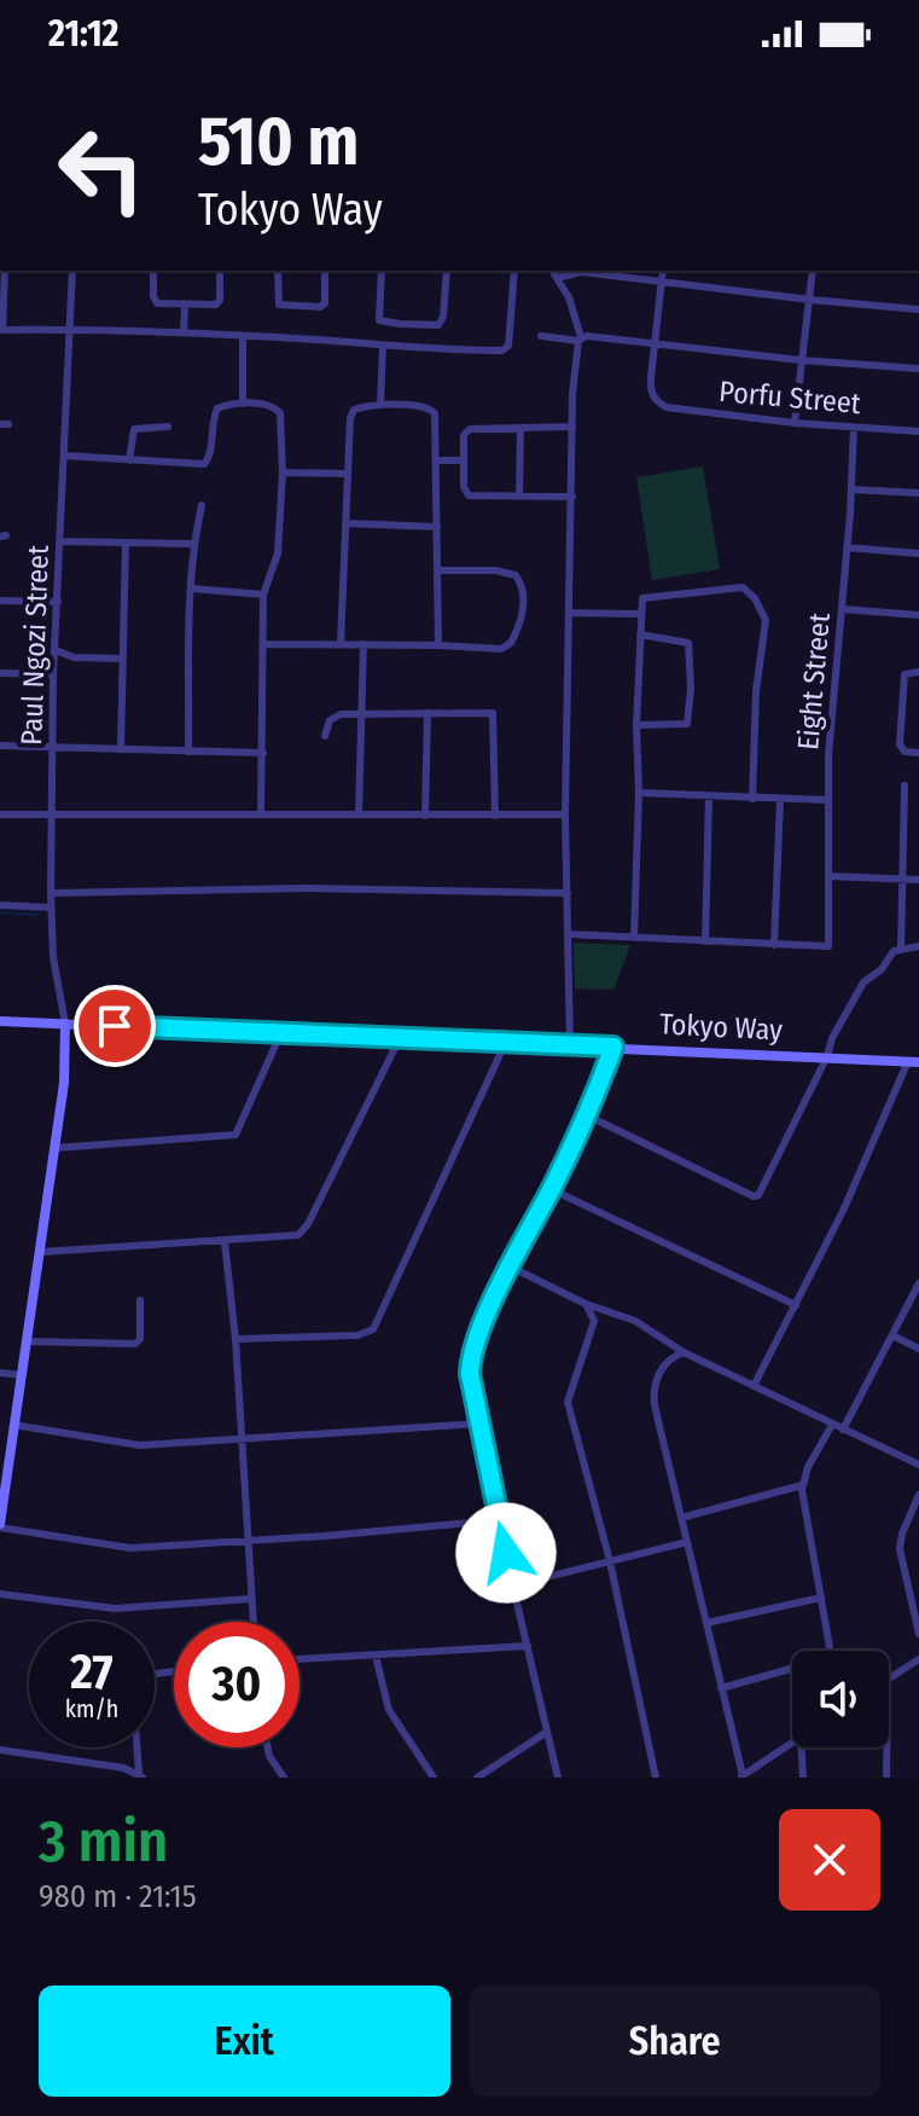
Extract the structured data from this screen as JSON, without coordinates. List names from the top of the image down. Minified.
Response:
{"streets":{"main road":["Tokyo Way"],"street":["Porfu Street","Paul Ngozi Street","Eight Street"]},"crossings":[["Porfu Street","Eight Street"],["Paul Ngozi Street","Tokyo Way"]],"page":{"status":"21:12","turn":["510 m","Tokyo Way"],"speed":"27 km/h","limit":"30","heading":["3 min","980 m · 21:15"],"buttons":["Exit","Share"]}}
